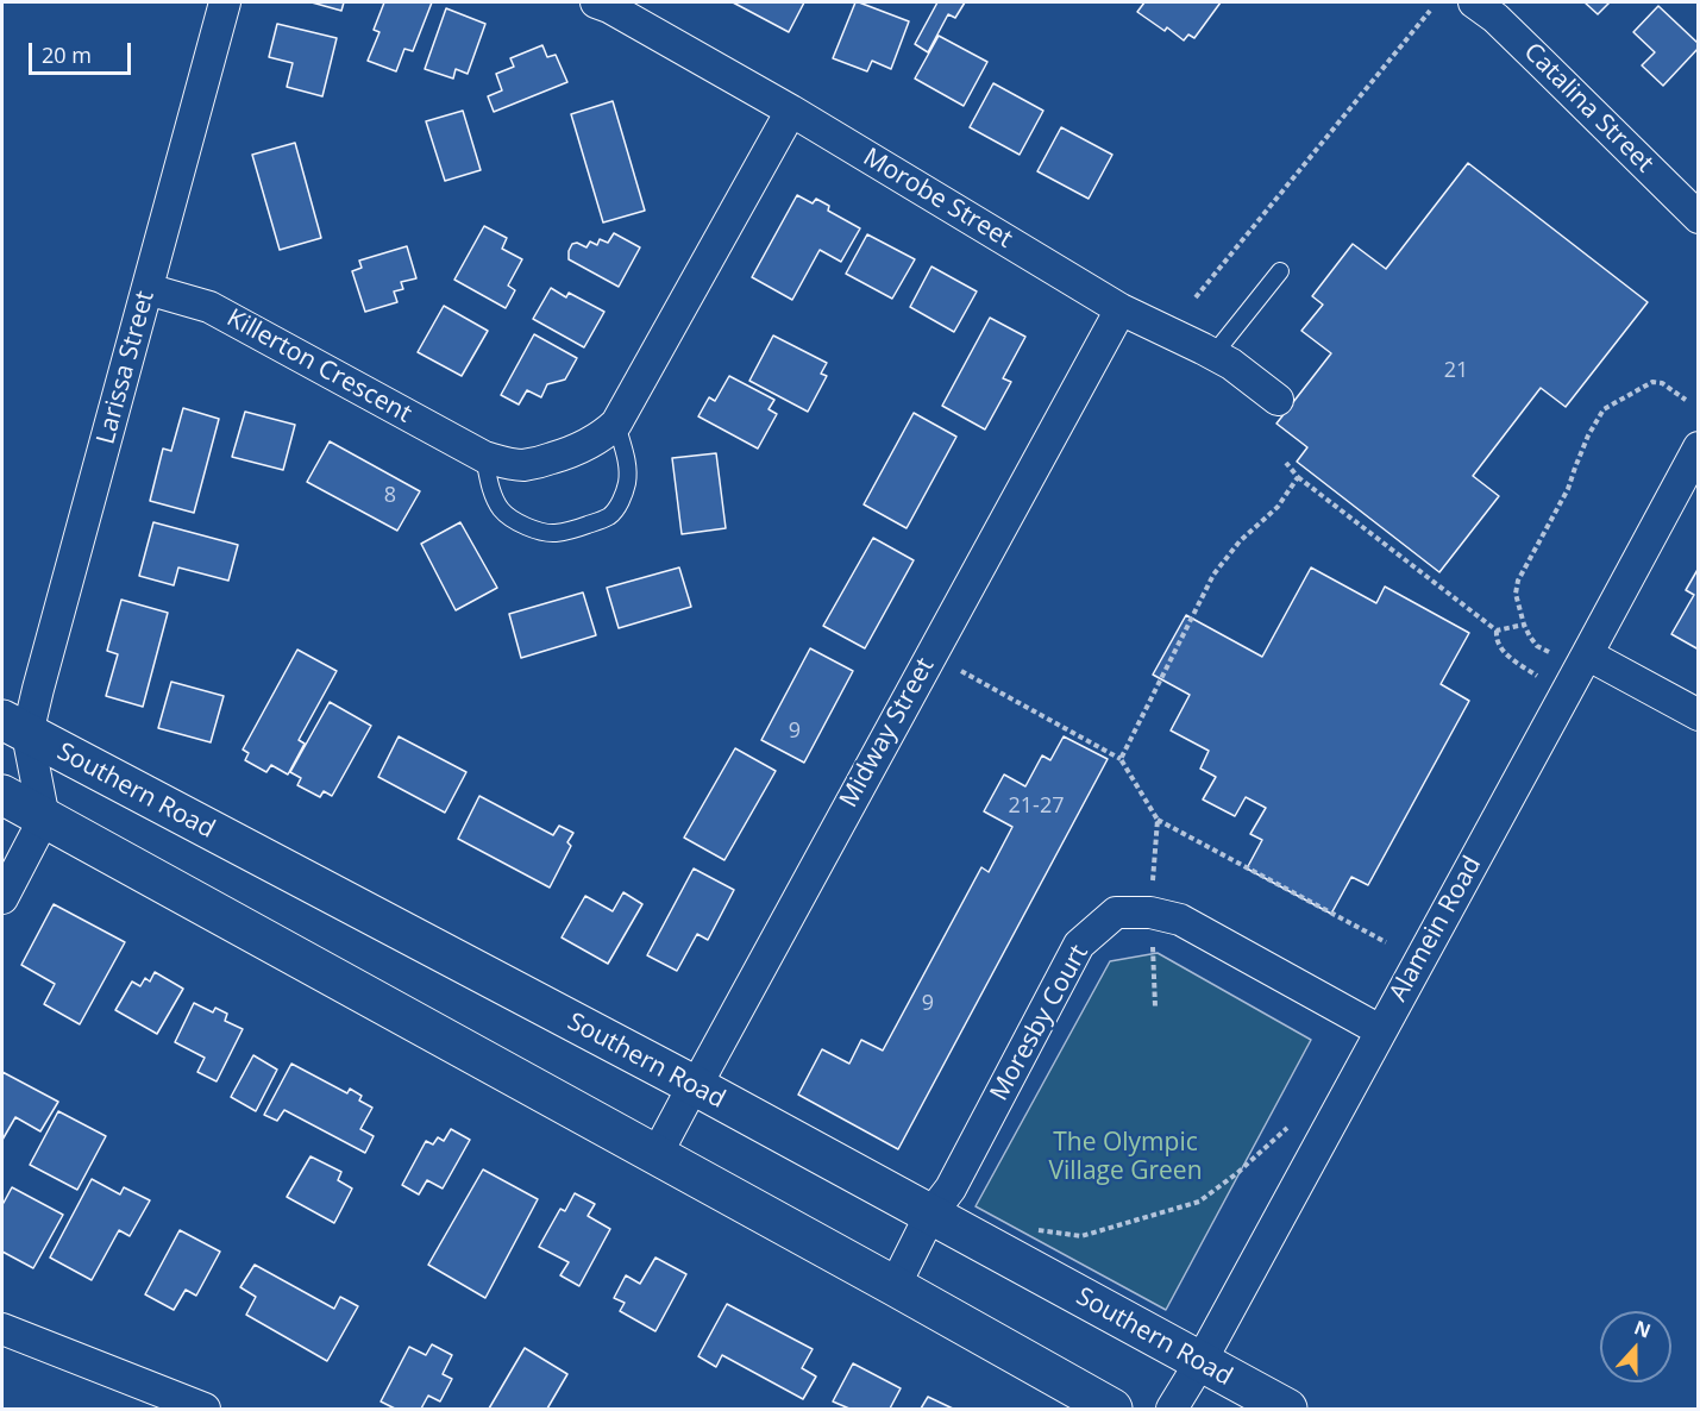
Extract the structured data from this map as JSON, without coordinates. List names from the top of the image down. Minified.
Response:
{"streets":{"main road":["Southern Road"],"street":["Catalina Street","Morobe Street","Killerton Crescent","Larissa Street","Midway Street","Alamein Road","Moresby Court"]},"crossings":[["Morobe Street","Killerton Crescent"],["Morobe Street","Midway Street"],["Killerton Crescent","Larissa Street"],["Larissa Street","Southern Road"],["Midway Street","Southern Road"],["Southern Road","Alamein Road"],["Southern Road","Moresby Court"],["Alamein Road","Moresby Court"]],"parks":["The Olympic Village Green"],"house_numbers":["21","8","9","21-27","9"],"scale_bar":"20 m","north":"top"}
